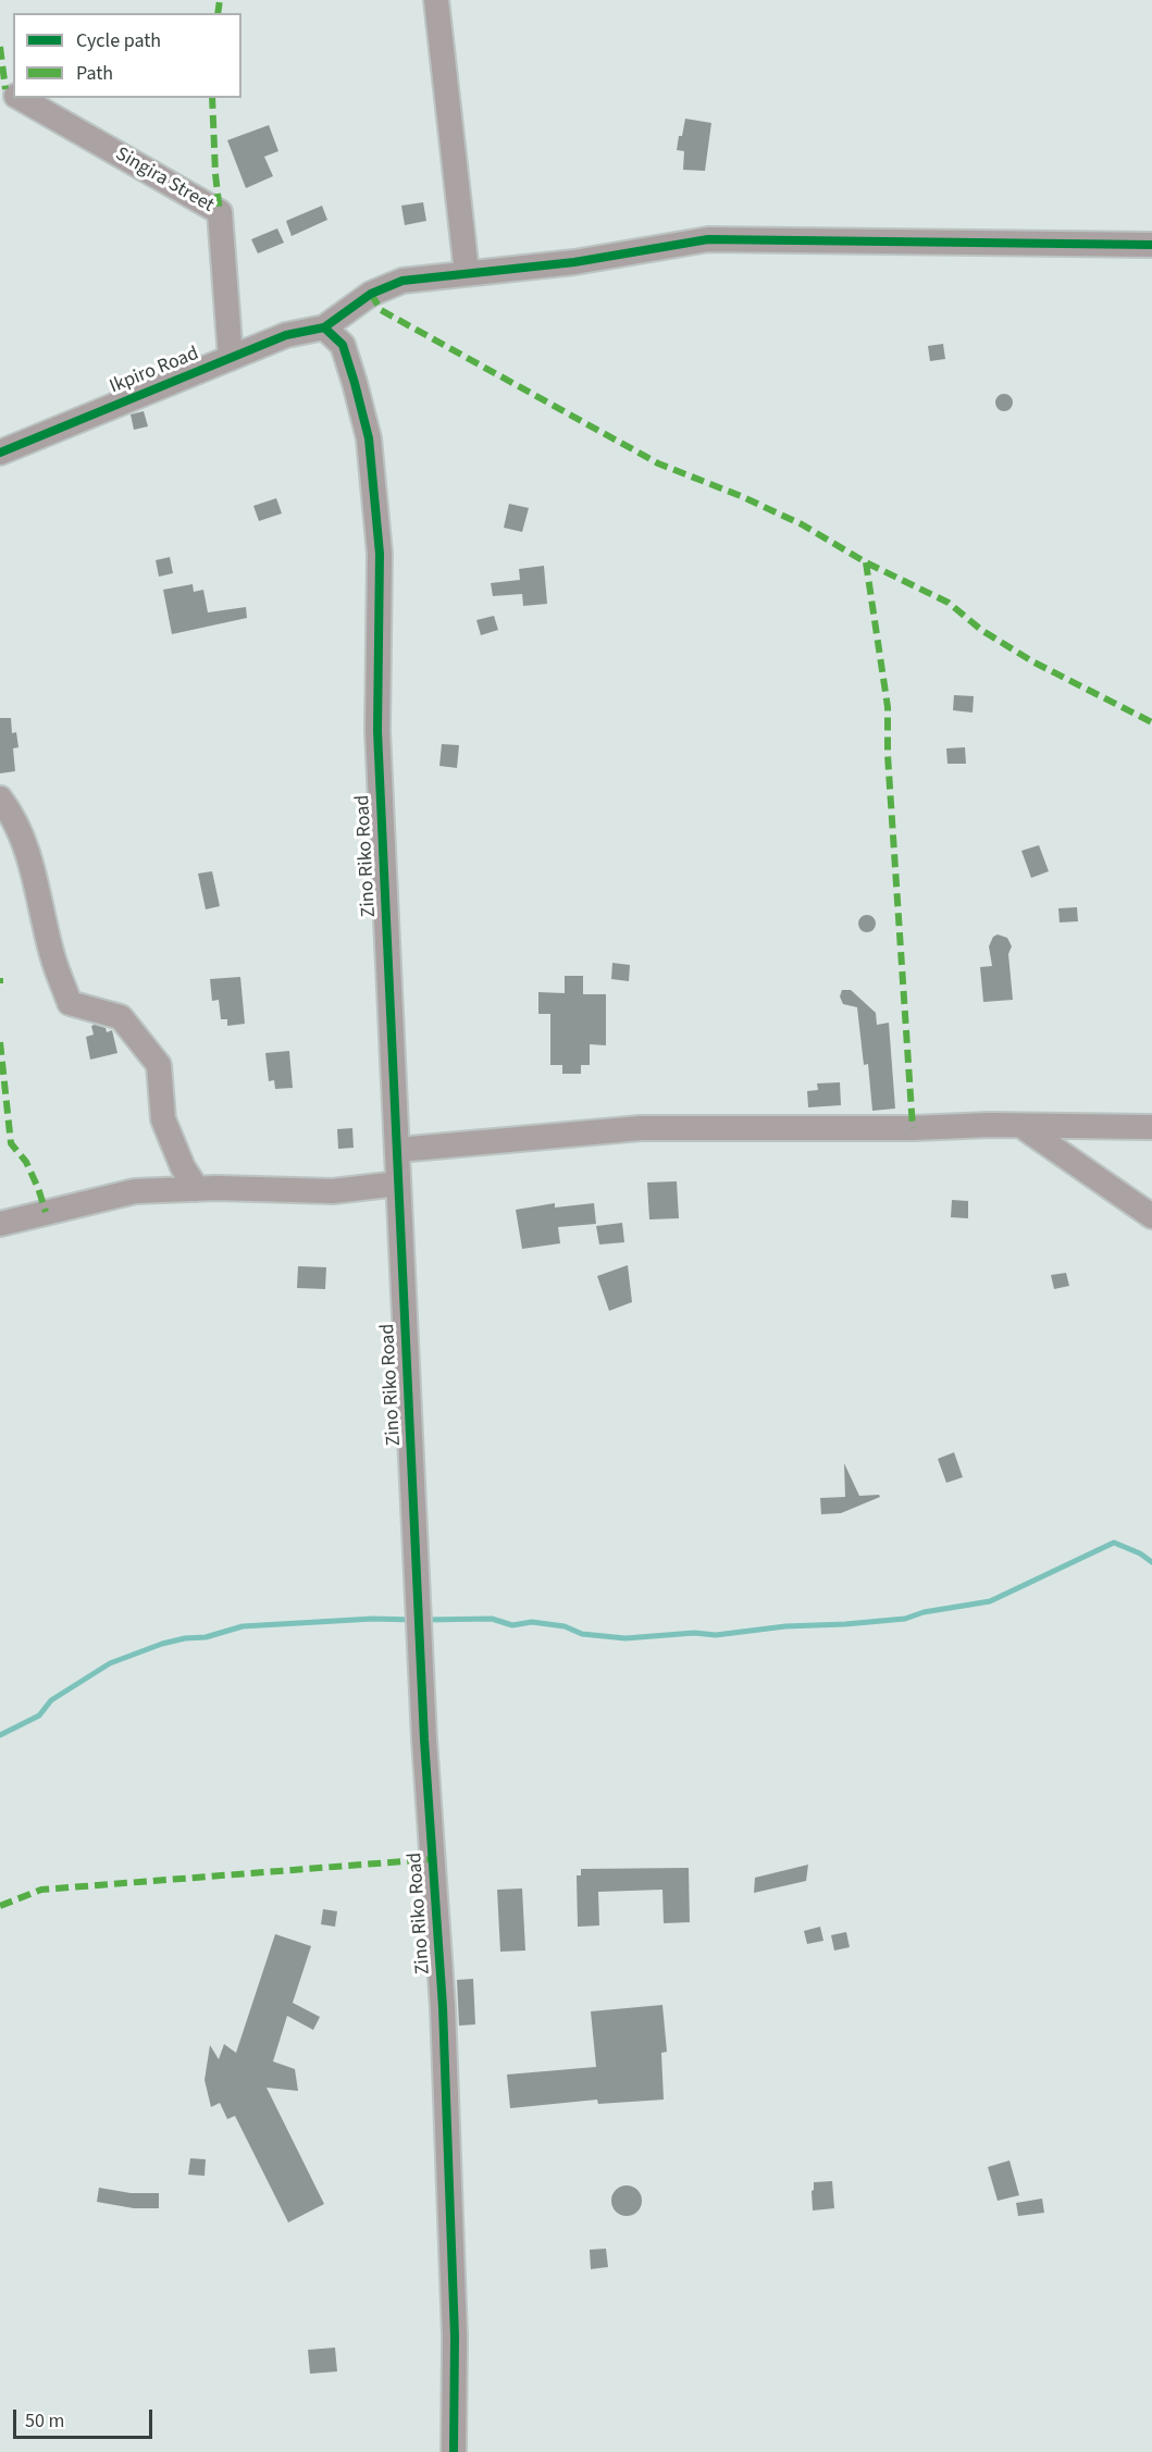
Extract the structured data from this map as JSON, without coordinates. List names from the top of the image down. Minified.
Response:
{"streets":{"street":["Singira Street","Ikpiro Road","Zino Riko Road"]},"crossings":[["Singira Street","Ikpiro Road"],["Ikpiro Road","Zino Riko Road"]],"legend":["Cycle path","Path"],"scale_bar":"50 m"}
